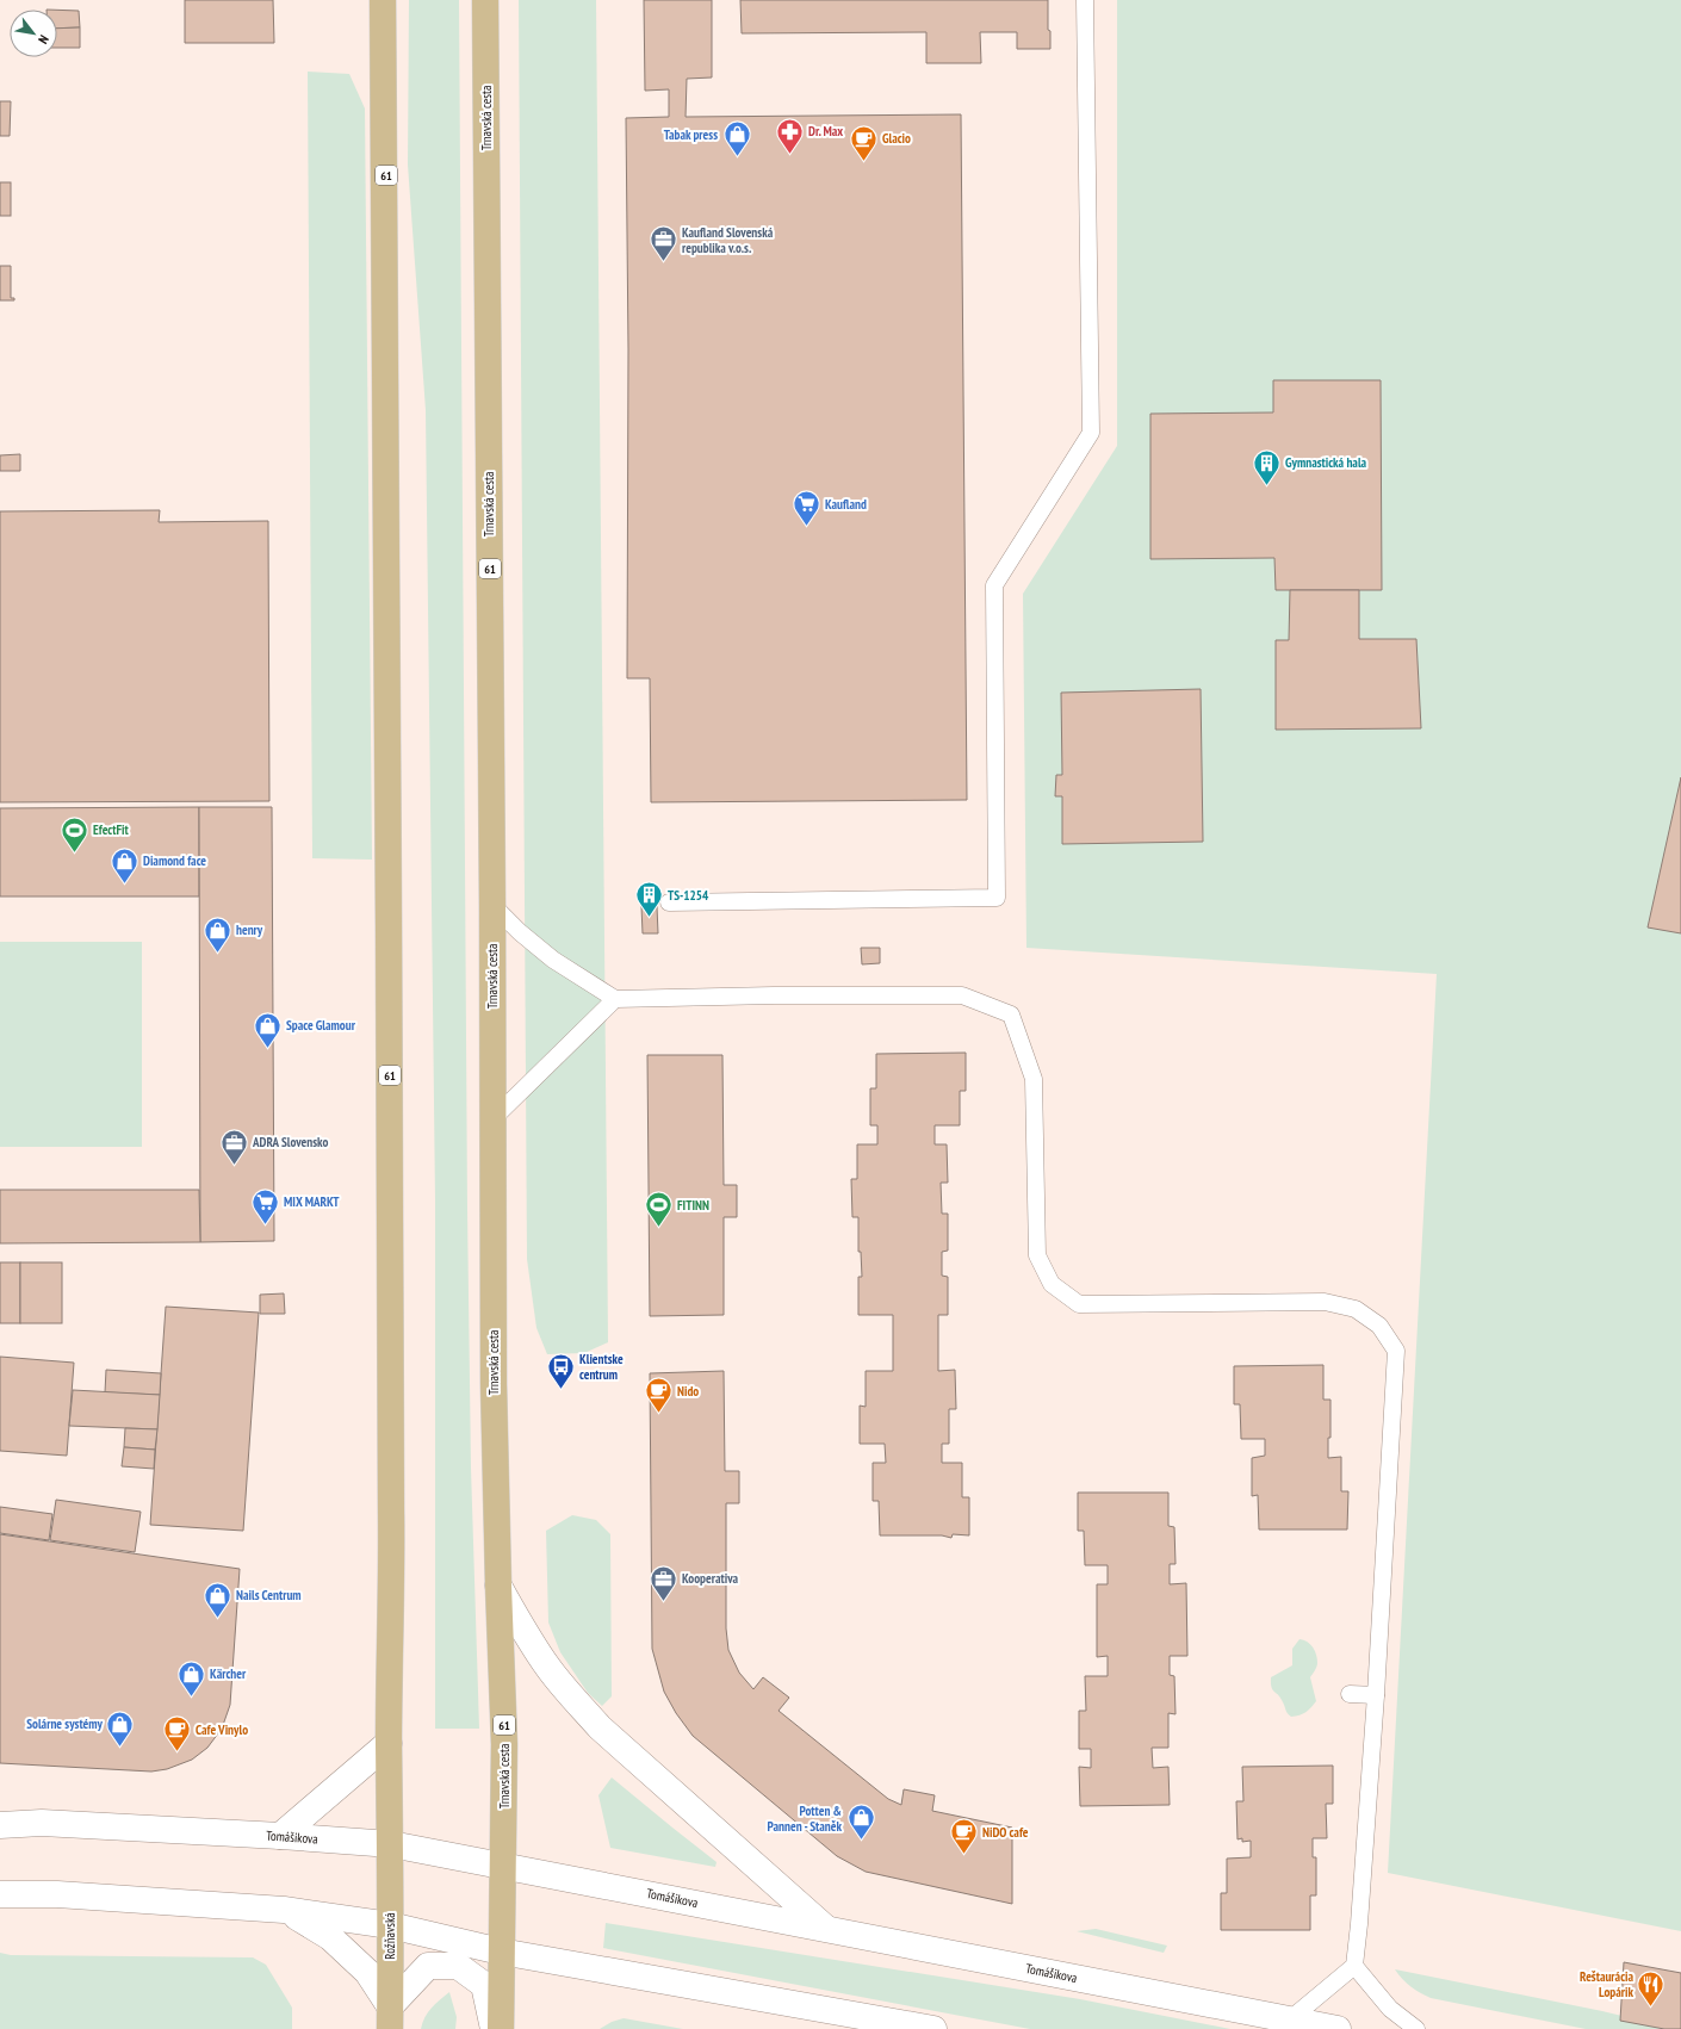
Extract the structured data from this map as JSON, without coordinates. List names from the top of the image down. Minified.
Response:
{"streets":{"main road":["Trnavská cesta","61","Tomášikova","Rožňavská"]},"crossings":[["Trnavská cesta","61"],["Trnavská cesta","Tomášikova"],["61","Tomášikova"],["61","Rožňavská"],["Tomášikova","Rožňavská"]],"places":{"pharmacy":["Dr. Max"],"shop":["Tabak press","Diamond face","henry","Space Glamour","Nails Centrum","Kärcher","Solárne systémy","Potten & Pannen - Staněk"],"cafe":["Glacio","Nido","Cafe Vinylo","NiDO cafe"],"office":["Kaufland Slovenská republika v.o.s.","ADRA Slovensko","Kooperativa"],"building":["Gymnastická hala","TS-1254"],"supermarket":["Kaufland","MIX MARKT"],"sports":["EfectFit","FITINN"],"bus stop":["Klientske centrum"],"restaurant":["Reštaurácia Lopárik"]},"north":"bottom right"}
